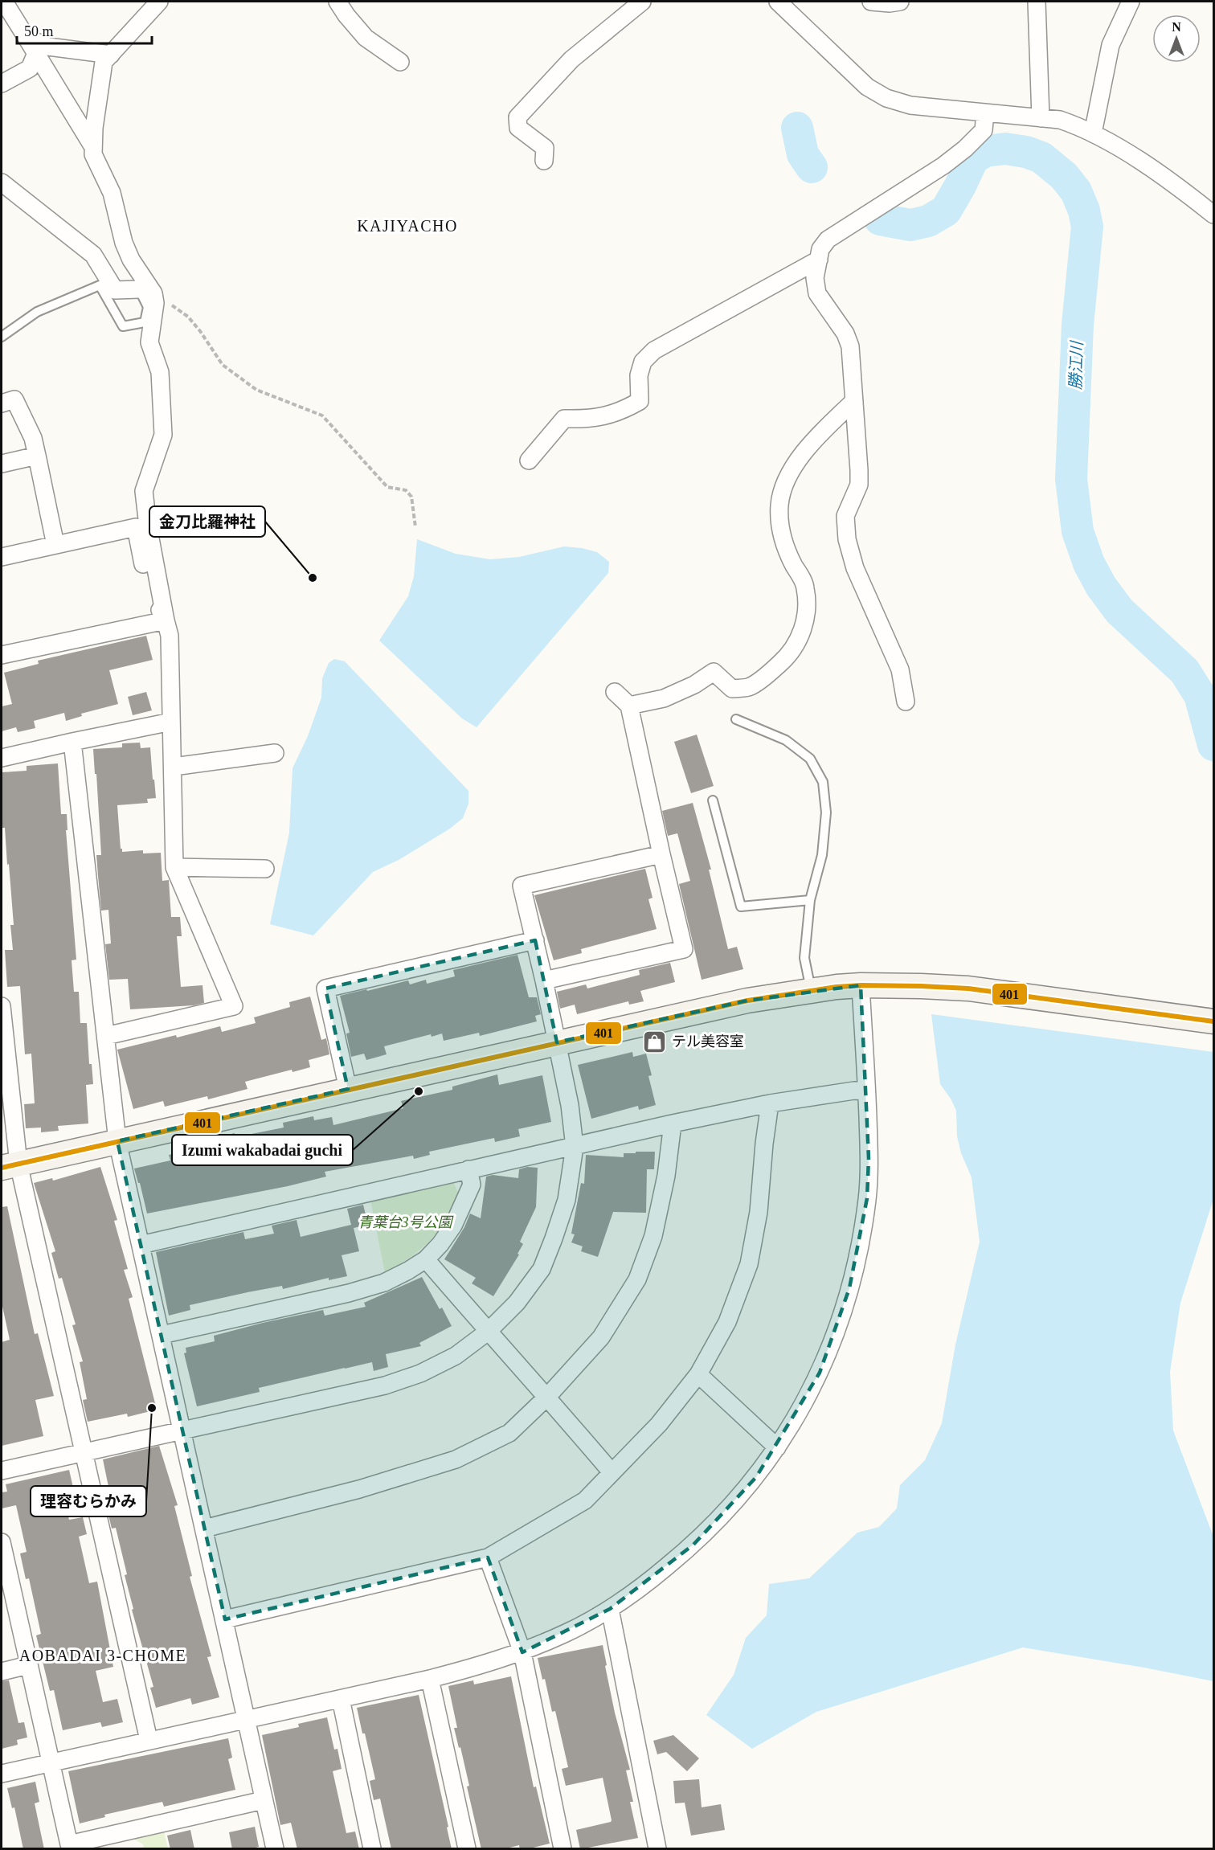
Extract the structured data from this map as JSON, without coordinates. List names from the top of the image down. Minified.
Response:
{"districts":["KAJIYACHO","AOBADAI 3-CHOME"],"water":["勝江川"],"parks":["青葉台3号公園"],"places":{"other":["金刀比羅神社","Izumi wakabadai guchi","理容むらかみ"],"shop":["テル美容室"]},"lines":["transit line 401"],"scale_bar":"50 m","north":"top"}
